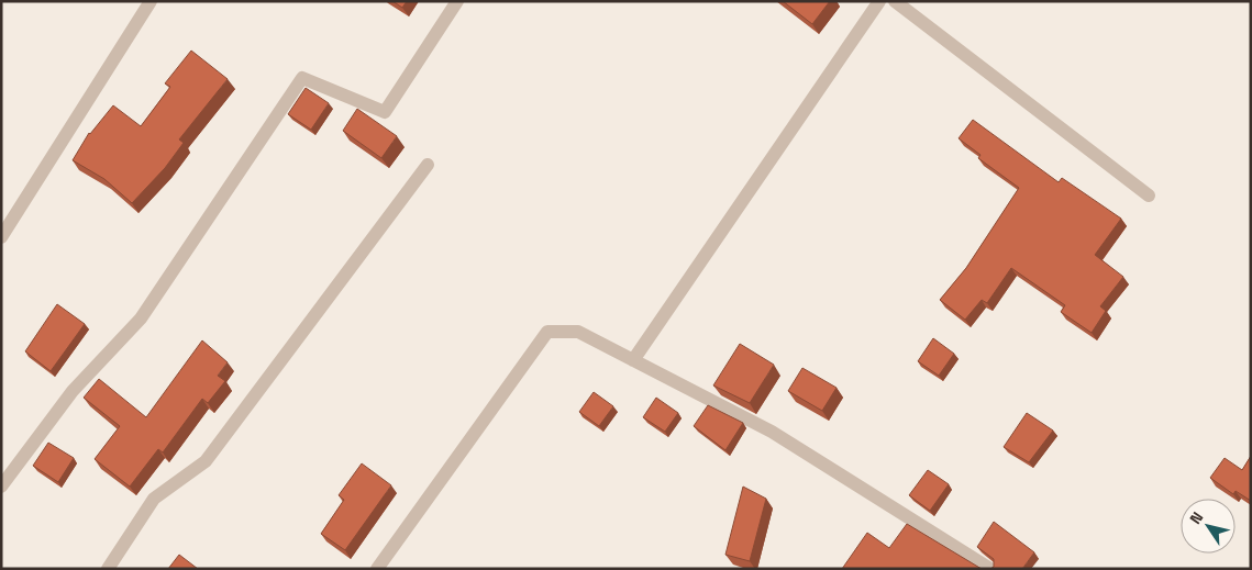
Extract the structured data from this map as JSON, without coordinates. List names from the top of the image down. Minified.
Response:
{"north":"top left"}
